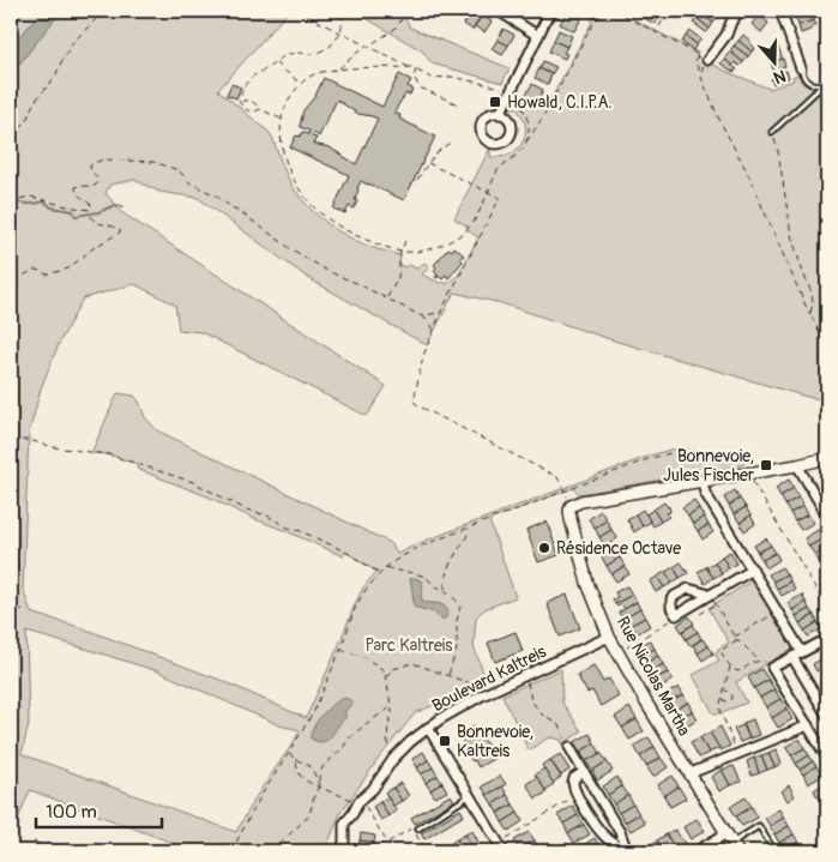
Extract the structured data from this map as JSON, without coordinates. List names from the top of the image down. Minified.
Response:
{"streets":{"street":["Rue Nicolas Martha","Boulevard Kaltreis"]},"crossings":[["Rue Nicolas Martha","Boulevard Kaltreis"]],"parks":["Parc Kaltreis"],"places":{"transit":["Howald, C.I.P.A.","Bonnevoie, Jules Fischer","Bonnevoie, Kaltreis"],"other":["Résidence Octave"]},"scale_bar":"100 m","north":"bottom"}
